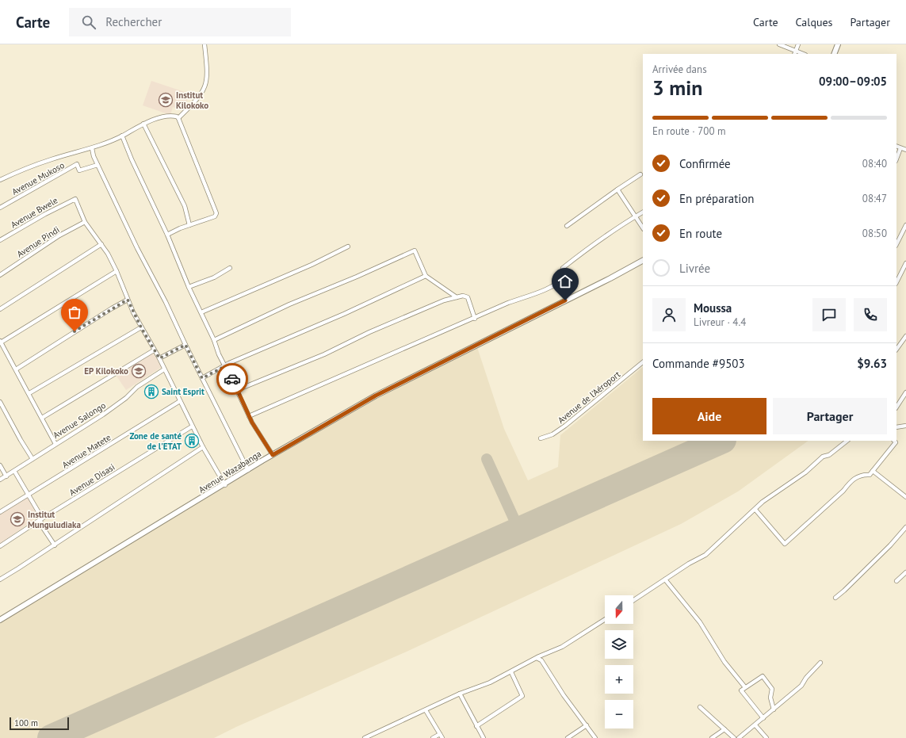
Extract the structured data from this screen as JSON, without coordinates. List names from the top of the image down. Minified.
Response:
{"streets":{"main road":["Avenue Wazabanga"],"street":["Avenue Mukoso","Avenue Bwele","Avenue Pindi","Avenue de l'Aéroport","Avenue Salongo","Avenue Matete","Avenue Disasi"]},"crossings":[["Avenue Bwele","Avenue Pindi"]],"places":{"school or university":["Institut Kilokoko","EP Kilokoko","Institut Munguludiaka"],"building":["Saint Esprit","Zone de santé de l'ETAT"]},"scale_bar":"100 m","north":"bottom","page":{"header":"Carte","search":"Rechercher","nav":["Carte","Calques","Partager"],"heading":["3 min","Arrivée dans","09:00–09:05"],"panel":["Moussa","Livreur · 4.4","Commande #9503","$9.63"],"bar":"En route · 700 m","list":[["Confirmée","08:40"],["En préparation","08:47"],["En route","08:50"],"Livrée"],"buttons":["Aide","Partager"],"map_buttons":["+","−"],"scale":"100 m"}}
